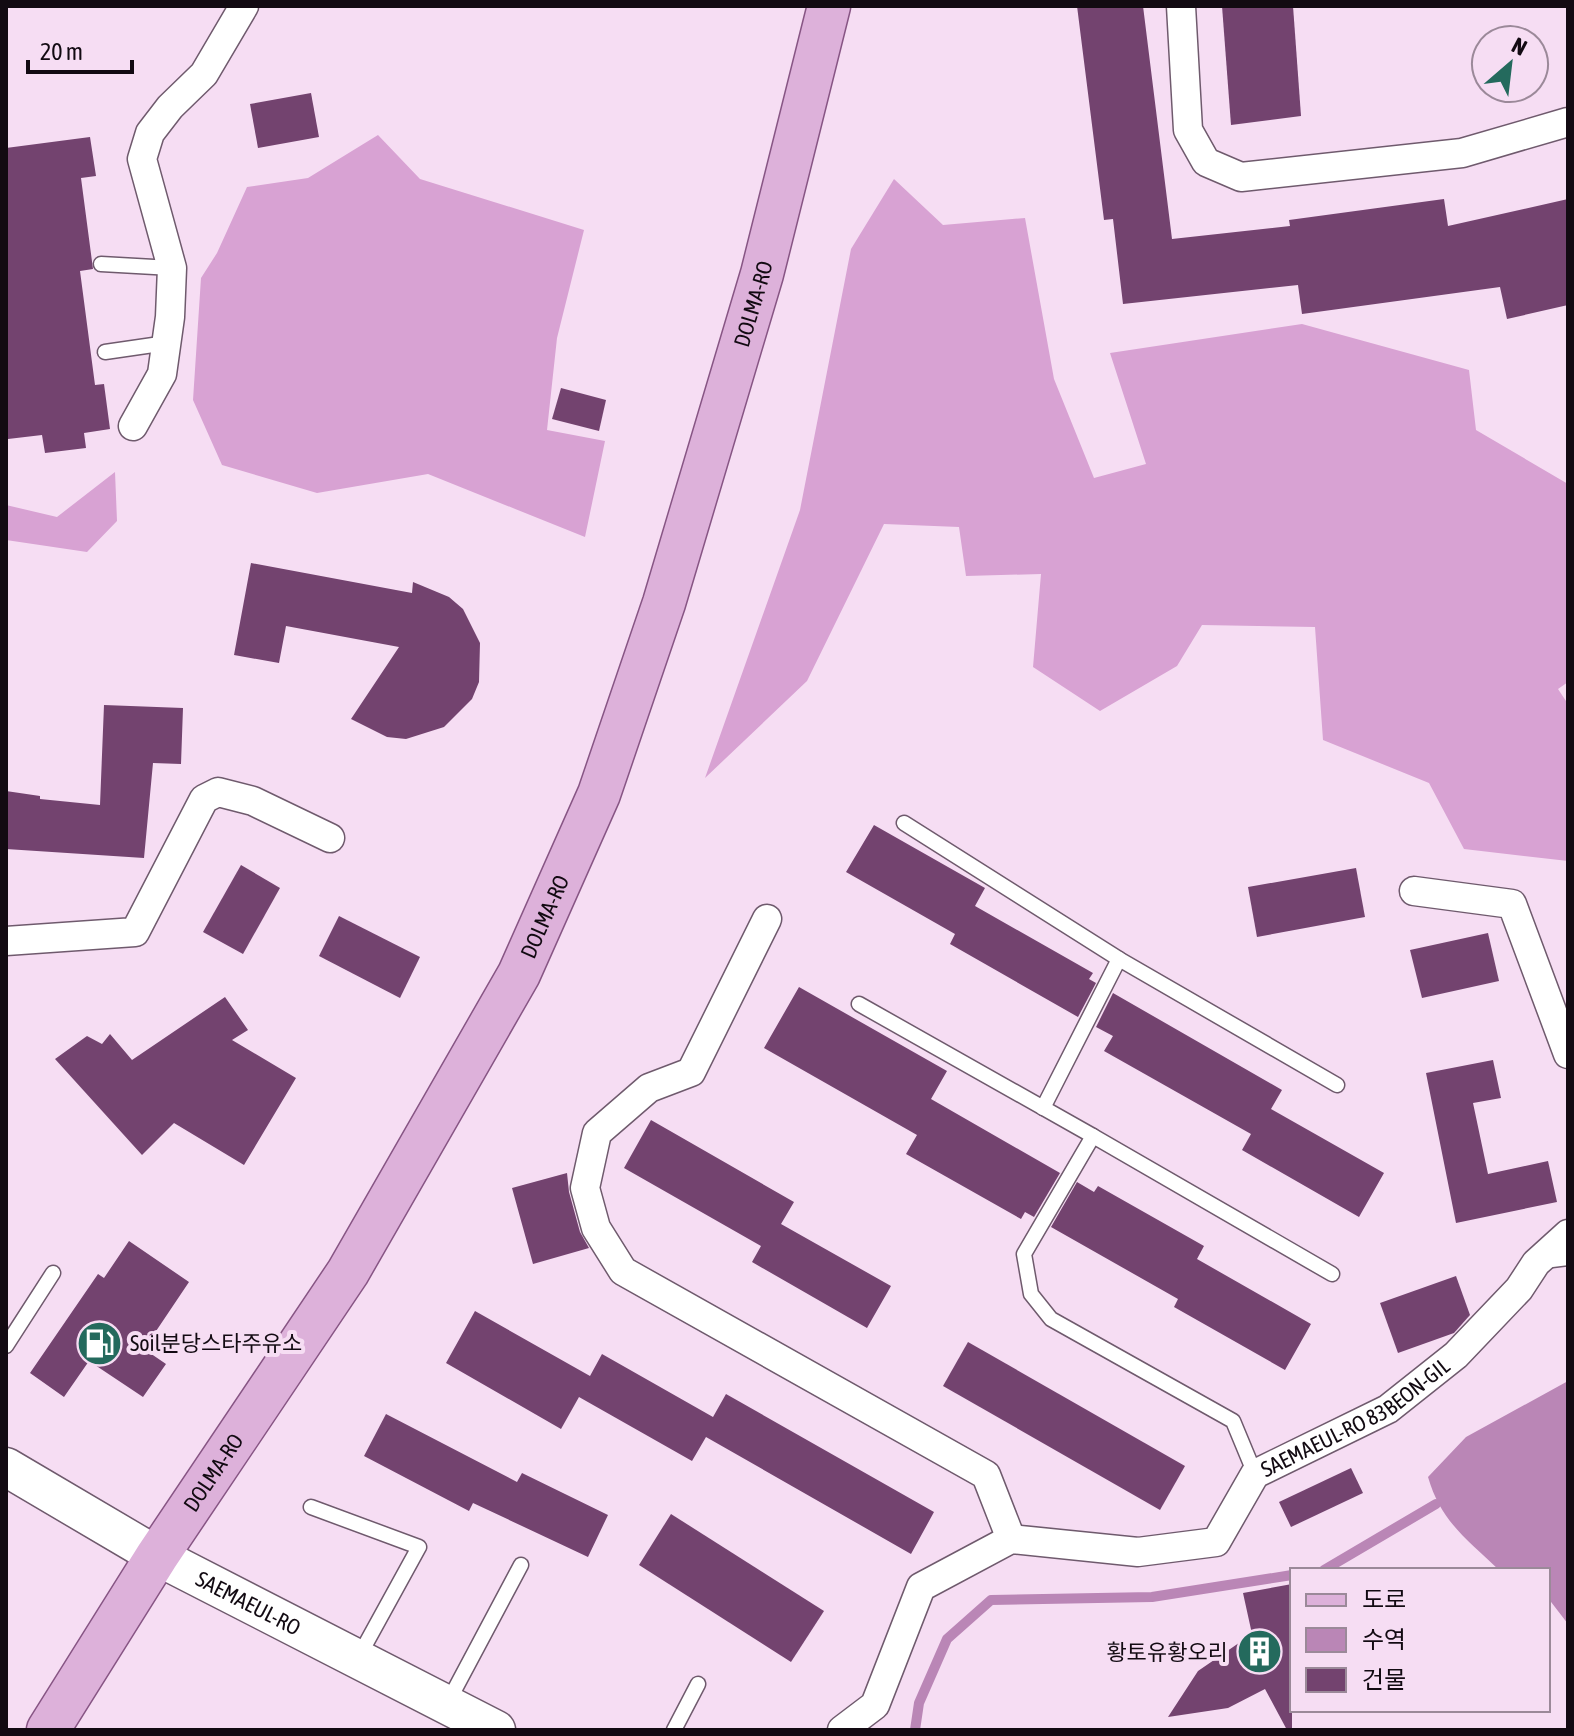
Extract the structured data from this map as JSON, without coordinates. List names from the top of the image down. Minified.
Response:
{"streets":{"main road":["DOLMA-RO"],"street":["SAEMAEUL-RO 83BEON-GIL","SAEMAEUL-RO"]},"crossings":[["DOLMA-RO","SAEMAEUL-RO"]],"places":{"fuel station":["Soil분당스타주유소"],"building":["황토유황오리"]},"legend":["도로","수역","건물"],"scale_bar":"20 m","north":"top right"}
